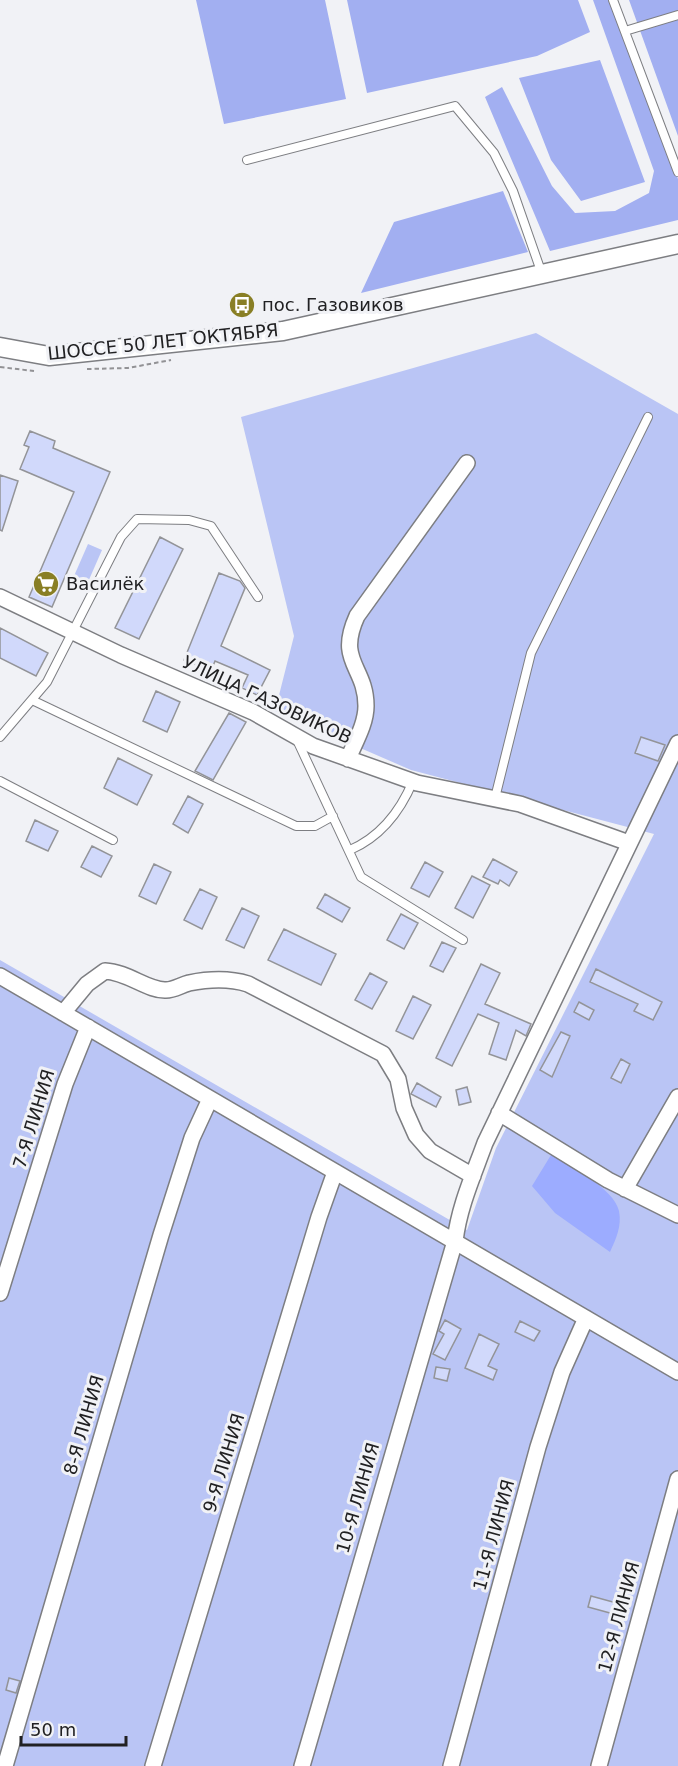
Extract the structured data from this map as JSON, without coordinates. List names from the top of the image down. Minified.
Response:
{"streets":{"street":["ШОССЕ 50 ЛЕТ ОКТЯБРЯ","УЛИЦА ГАЗОВИКОВ","7-Я ЛИНИЯ","8-Я ЛИНИЯ","9-Я ЛИНИЯ","10-Я ЛИНИЯ","11-Я ЛИНИЯ","12-Я ЛИНИЯ"]},"crossings":[["УЛИЦА ГАЗОВИКОВ","10-Я ЛИНИЯ"]],"places":{"bus stop":["пос. Газовиков"],"supermarket":["Василёк"]},"scale_bar":"50 m"}
